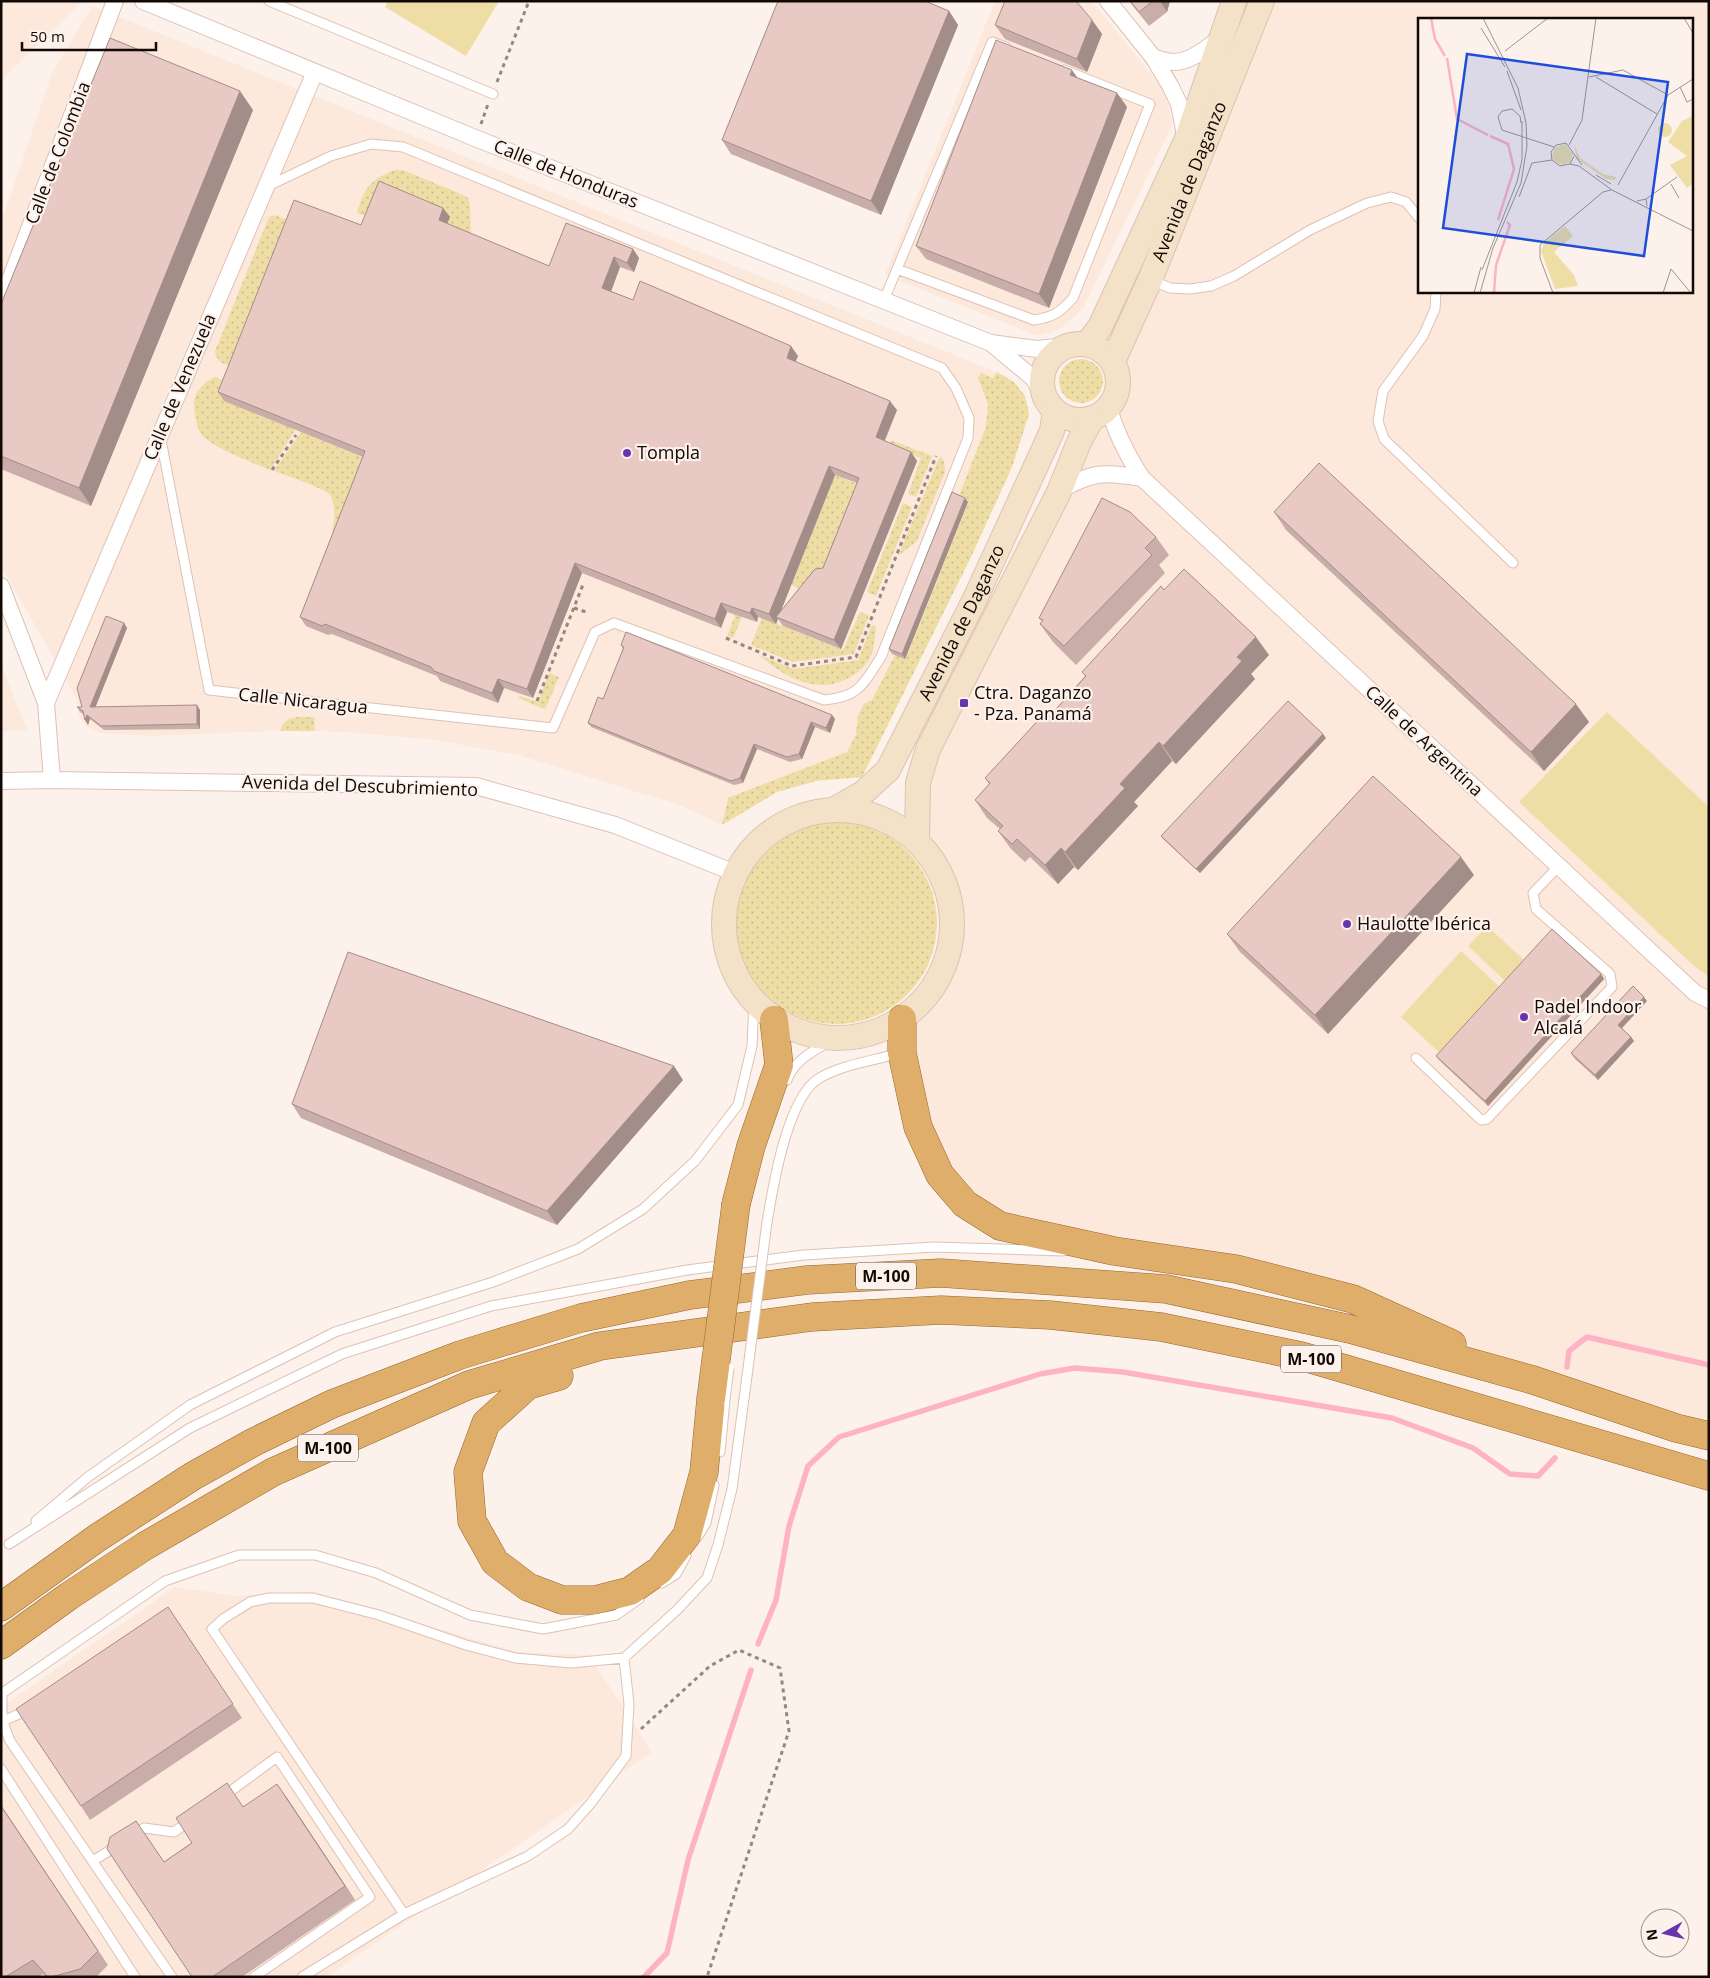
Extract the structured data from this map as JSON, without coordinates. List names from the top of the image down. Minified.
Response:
{"streets":{"highway":["M-100"],"main road":["Avenida de Daganzo"],"street":["Calle de Colombia","Calle de Honduras","Calle de Venezuela","Calle de Argentina","Avenida del Descubrimiento"],"lane":["Calle Nicaragua"]},"crossings":[["Calle de Honduras","Avenida de Daganzo"],["Calle de Honduras","Calle de Venezuela"],["Calle de Honduras","Calle de Argentina"],["Avenida de Daganzo","Calle de Argentina"],["Calle de Venezuela","Calle Nicaragua"]],"places":{"other":["Tompla","Haulotte Ibérica","Padel Indoor Alcalá"],"transit":["Ctra. Daganzo - Pza. Panamá"]},"scale_bar":"50 m","north":"left"}
